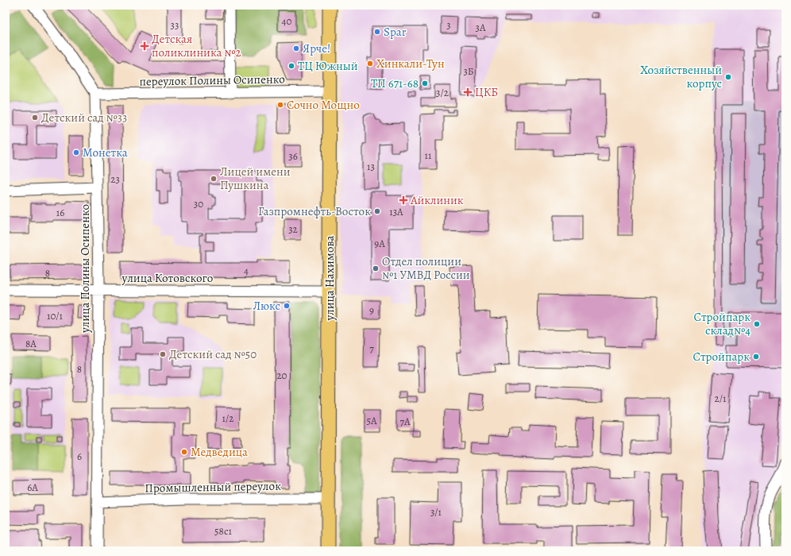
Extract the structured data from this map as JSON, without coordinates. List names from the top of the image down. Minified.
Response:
{"streets":{"main road":["улица Нахимова"],"street":["переулок Полины Осипенко","улица Полины Осипенко","улица Котовского","Промышленный переулок"]},"crossings":[["переулок Полины Осипенко","улица Полины Осипенко"],["переулок Полины Осипенко","улица Нахимова"],["улица Полины Осипенко","улица Котовского"],["улица Полины Осипенко","Промышленный переулок"],["улица Котовского","улица Нахимова"],["улица Нахимова","Промышленный переулок"]],"places":{"other":["Spar","Ярче!","Хинкали-Тун","ТЦ Южный","Хозяйственный корпус","ТП 671-68","Сочно Мощно","Детский сад №33","Монетка","Лицей имени Пушкина","Газпромнефть-Восток","Отдел полиции №1 УМВД России","Люкс","Стройпарк склад№4","Детский сад №50","Стройпарк","Медведица"],"health":["Детская поликлиника №2","ЦКБ","Айклиник"]},"house_numbers":["40","33","3","3А","3Б","3/2","11","36","13","23","30","13А","16","32","9А","4","8","9","10/1","8А","7","8","20","2/1","1/2","5А","7А","6","6А","3/1","58с1"]}
